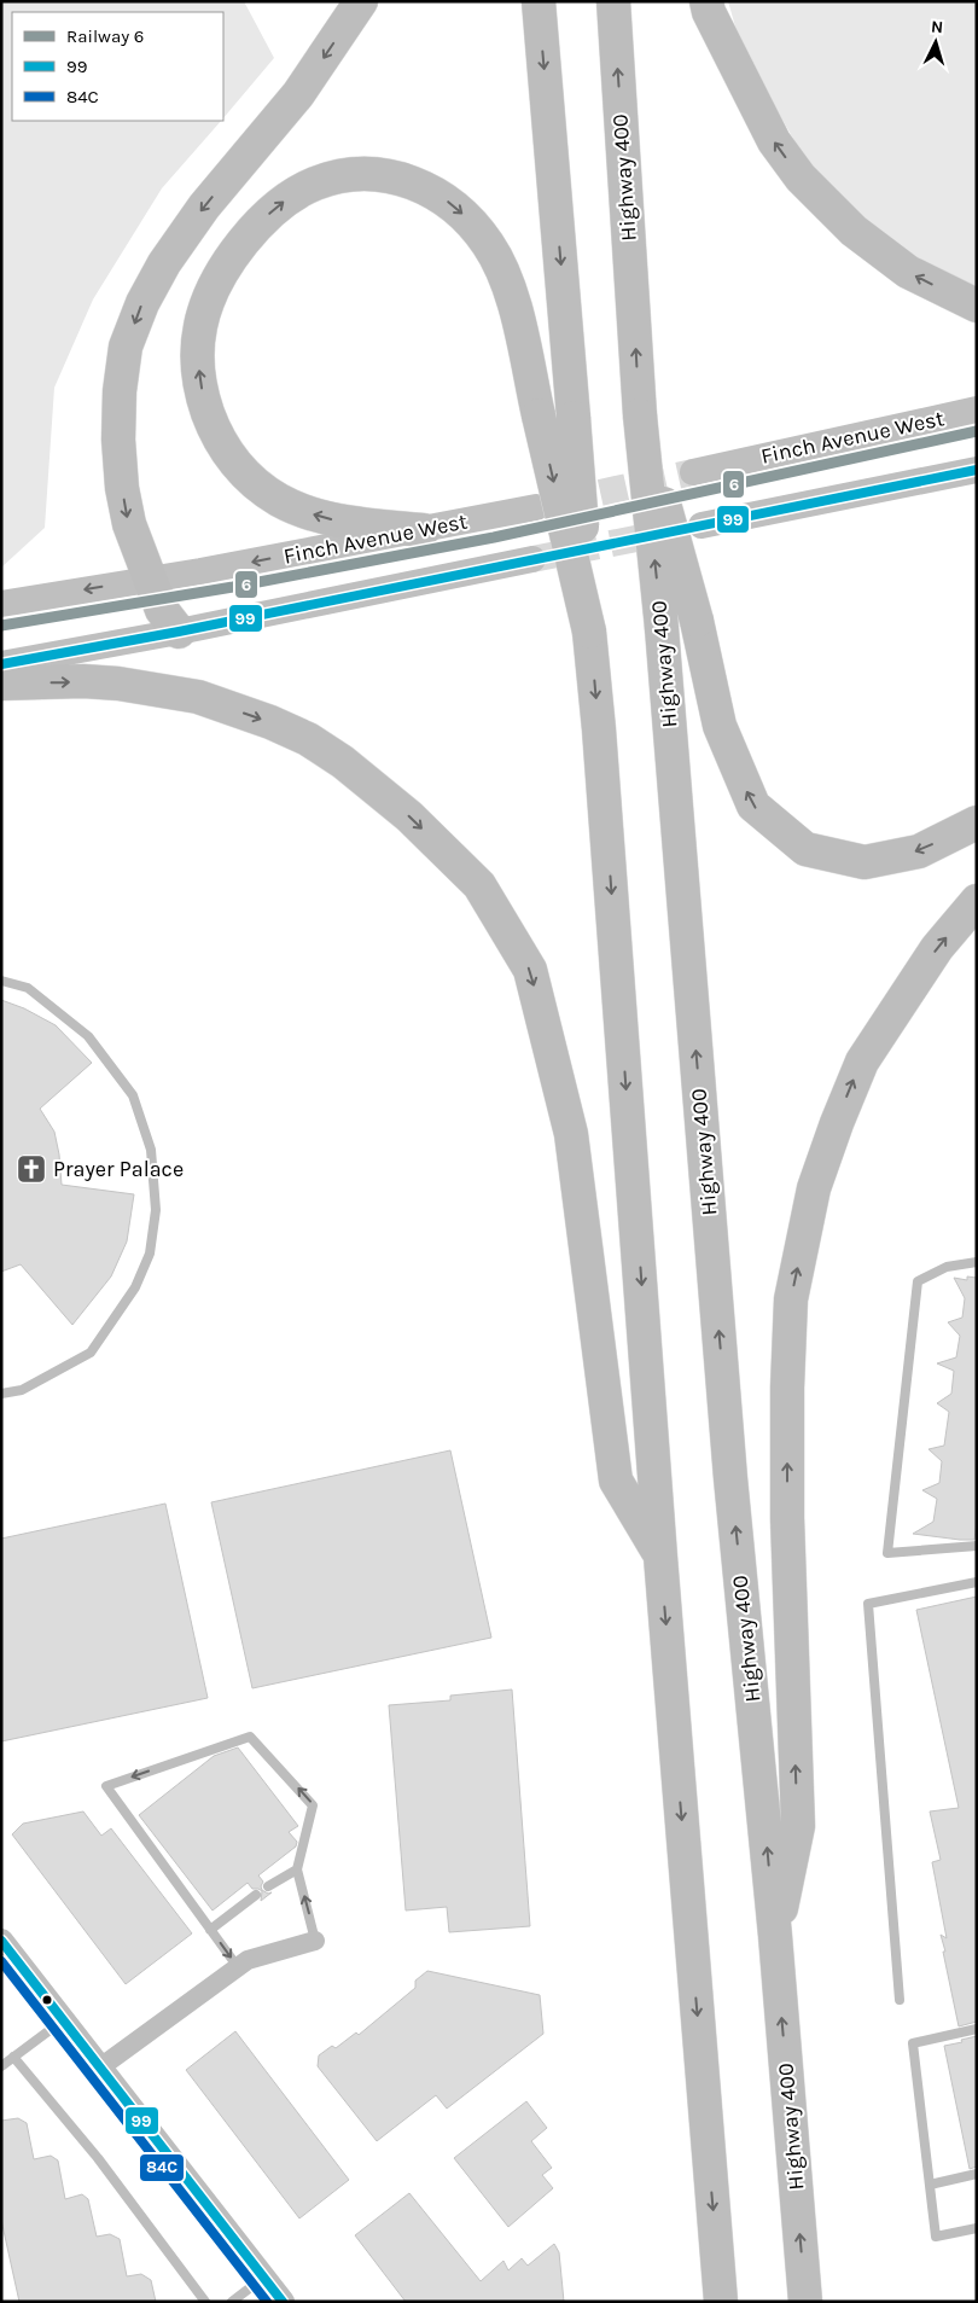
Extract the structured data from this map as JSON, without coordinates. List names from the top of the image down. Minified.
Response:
{"streets":{"highway":["Highway 400"],"main road":["Finch Avenue West"]},"places":{"church":["Prayer Palace"]},"lines":["rail line 6","transit line 99","transit line 84C"],"legend":["Railway 6","99","84C"],"north":"top"}
